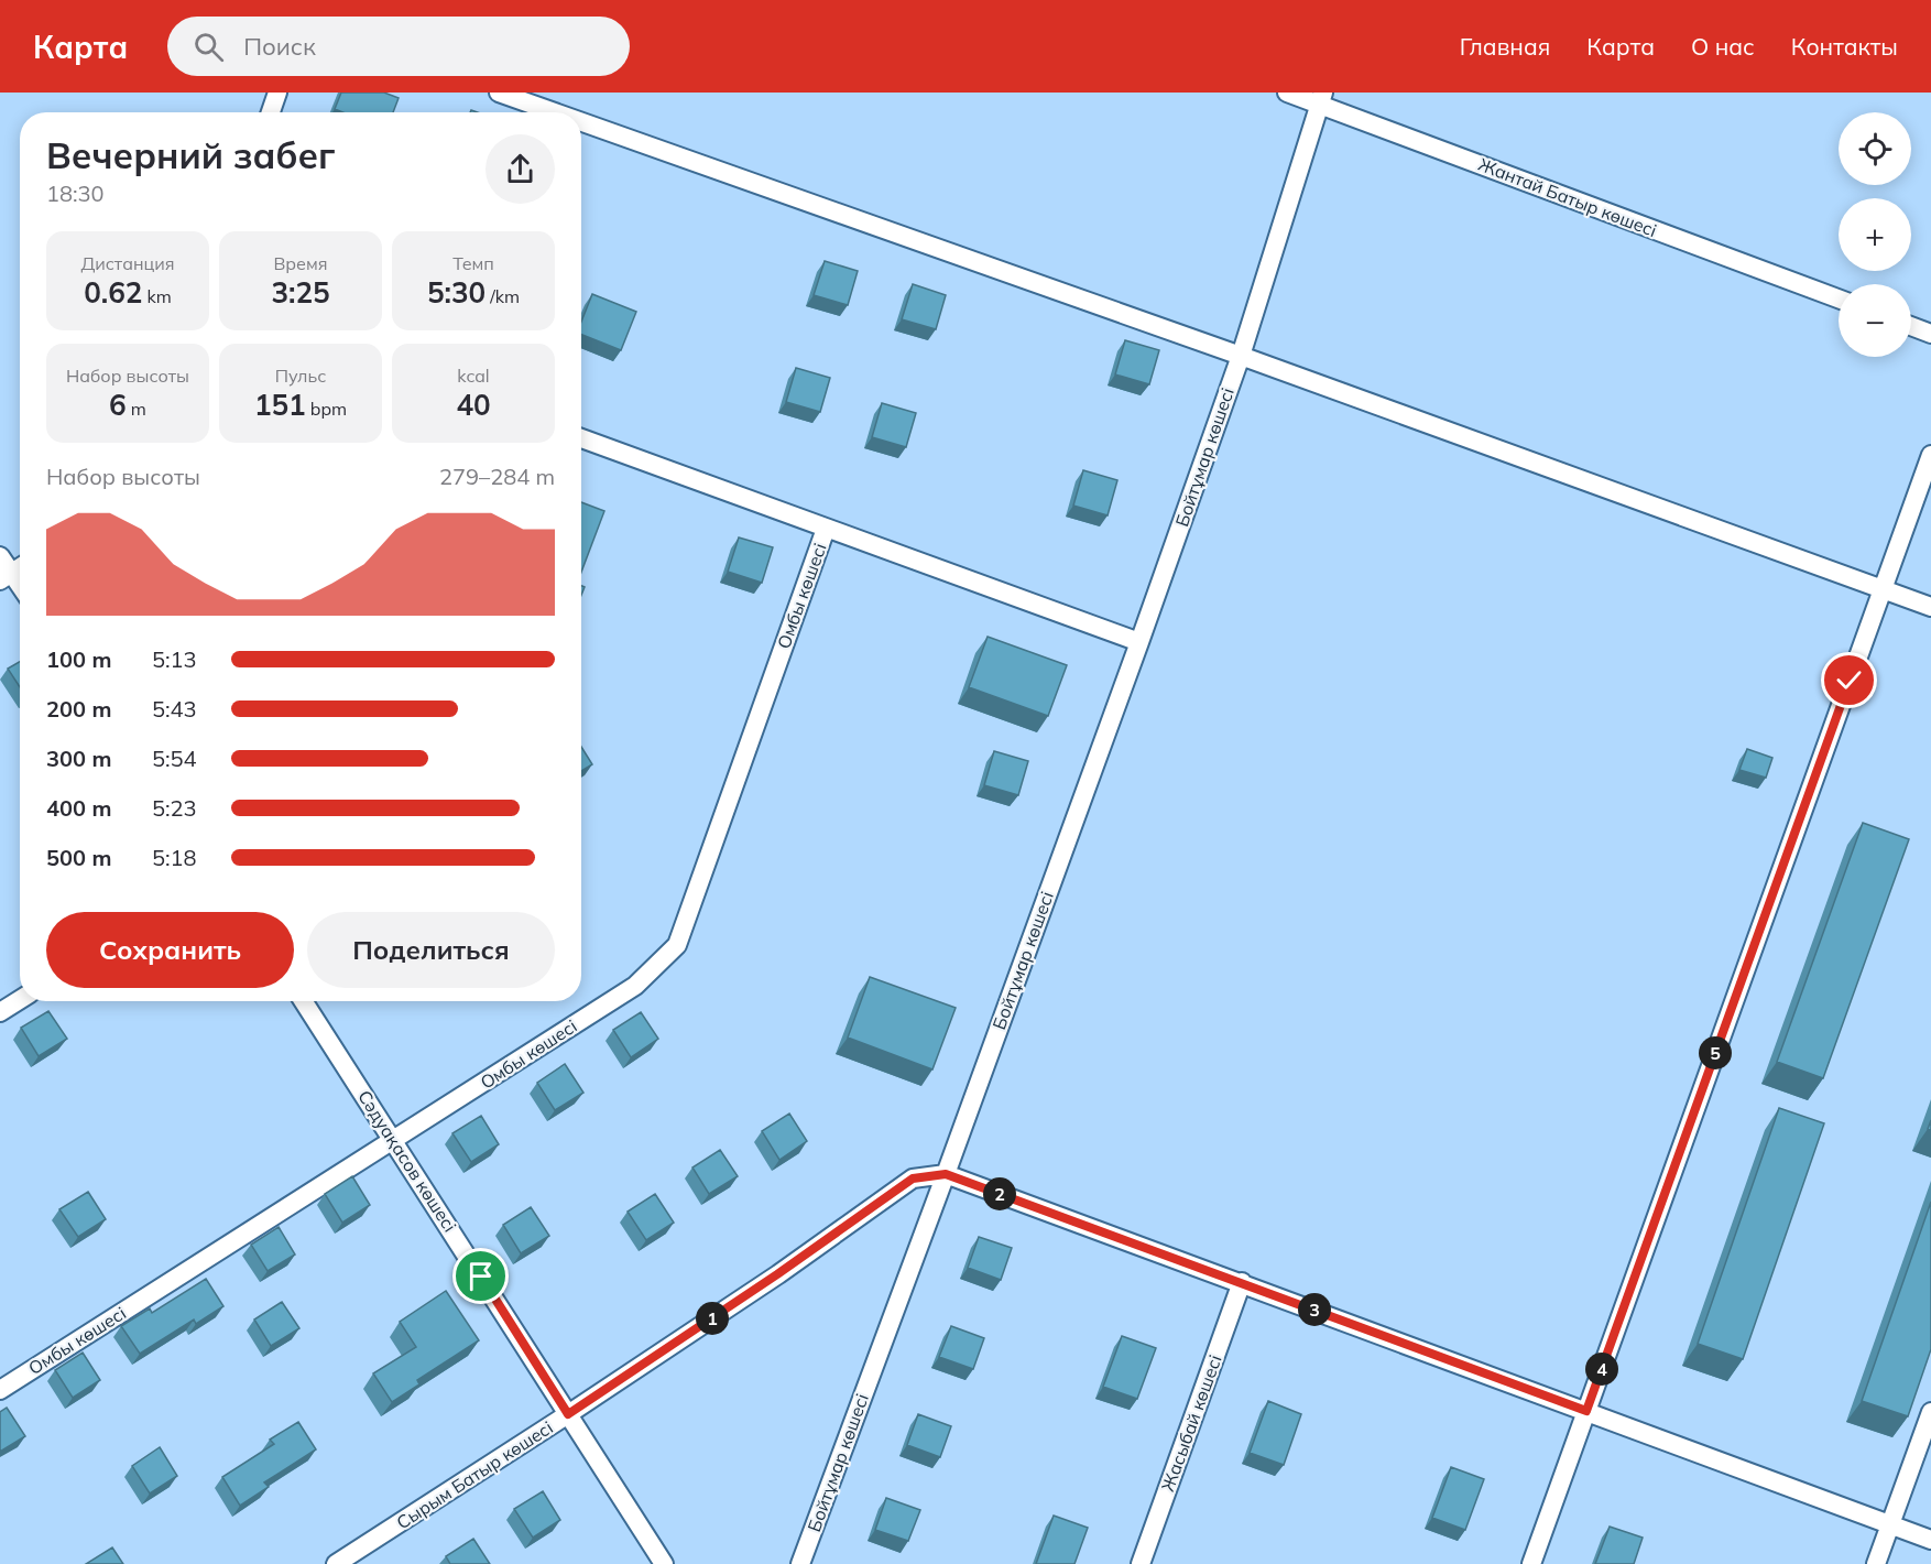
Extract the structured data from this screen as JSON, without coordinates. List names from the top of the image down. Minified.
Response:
{"streets":{"street":["Жантай Батыр көшесі","Бойтұмар көшесі","Омбы көшесі","Сәдуақасов көшесі","Жасыбай көшесі","Сырым Батыр көшесі"]},"crossings":[["Жантай Батыр көшесі","Бойтұмар көшесі"],["Бойтұмар көшесі","Сырым Батыр көшесі"],["Омбы көшесі","Сәдуақасов көшесі"],["Сәдуақасов көшесі","Сырым Батыр көшесі"]],"page":{"header":"Карта","search":"Поиск","nav":["Главная","Карта","О нас","Контакты"],"map_buttons":["+","−"],"heading":["Вечерний забег","18:30"],"stats":[["Дистанция","0.62 km"],["Время","3:25"],["Темп","5:30 /km"],["Набор высоты","6 m"],["Пульс","151 bpm"],["kcal","40"]],"chart":["Набор высоты","279–284 m"],"list":[{"name":"100 m","note":"5:13"},{"name":"200 m","note":"5:43"},{"name":"300 m","note":"5:54"},{"name":"400 m","note":"5:23"},{"name":"500 m","note":"5:18"}],"buttons":["Сохранить","Поделиться"],"pins":["5","2","3","1","4"]}}
